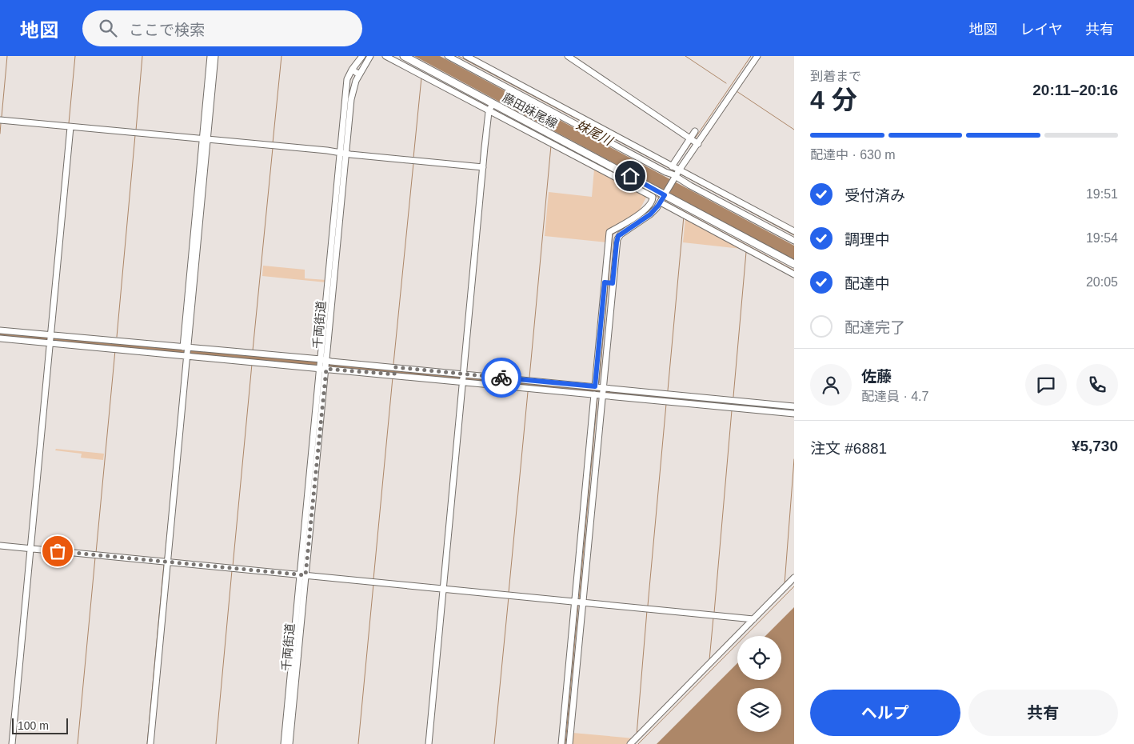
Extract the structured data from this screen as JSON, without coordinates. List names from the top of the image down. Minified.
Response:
{"streets":{"main road":["藤田妹尾線"],"street":["千両街道"]},"water":["妹尾川"],"scale_bar":"100 m","page":{"header":"地図","search":"ここで検索","nav":["地図","レイヤ","共有"],"heading":["4 分","到着まで","20:11–20:16"],"panel":["佐藤","配達員 · 4.7","注文 #6881","¥5,730"],"bar":"配達中 · 630 m","list":[["受付済み","19:51"],["調理中","19:54"],["配達中","20:05"],"配達完了"],"buttons":["ヘルプ","共有"],"scale":"100 m"}}
